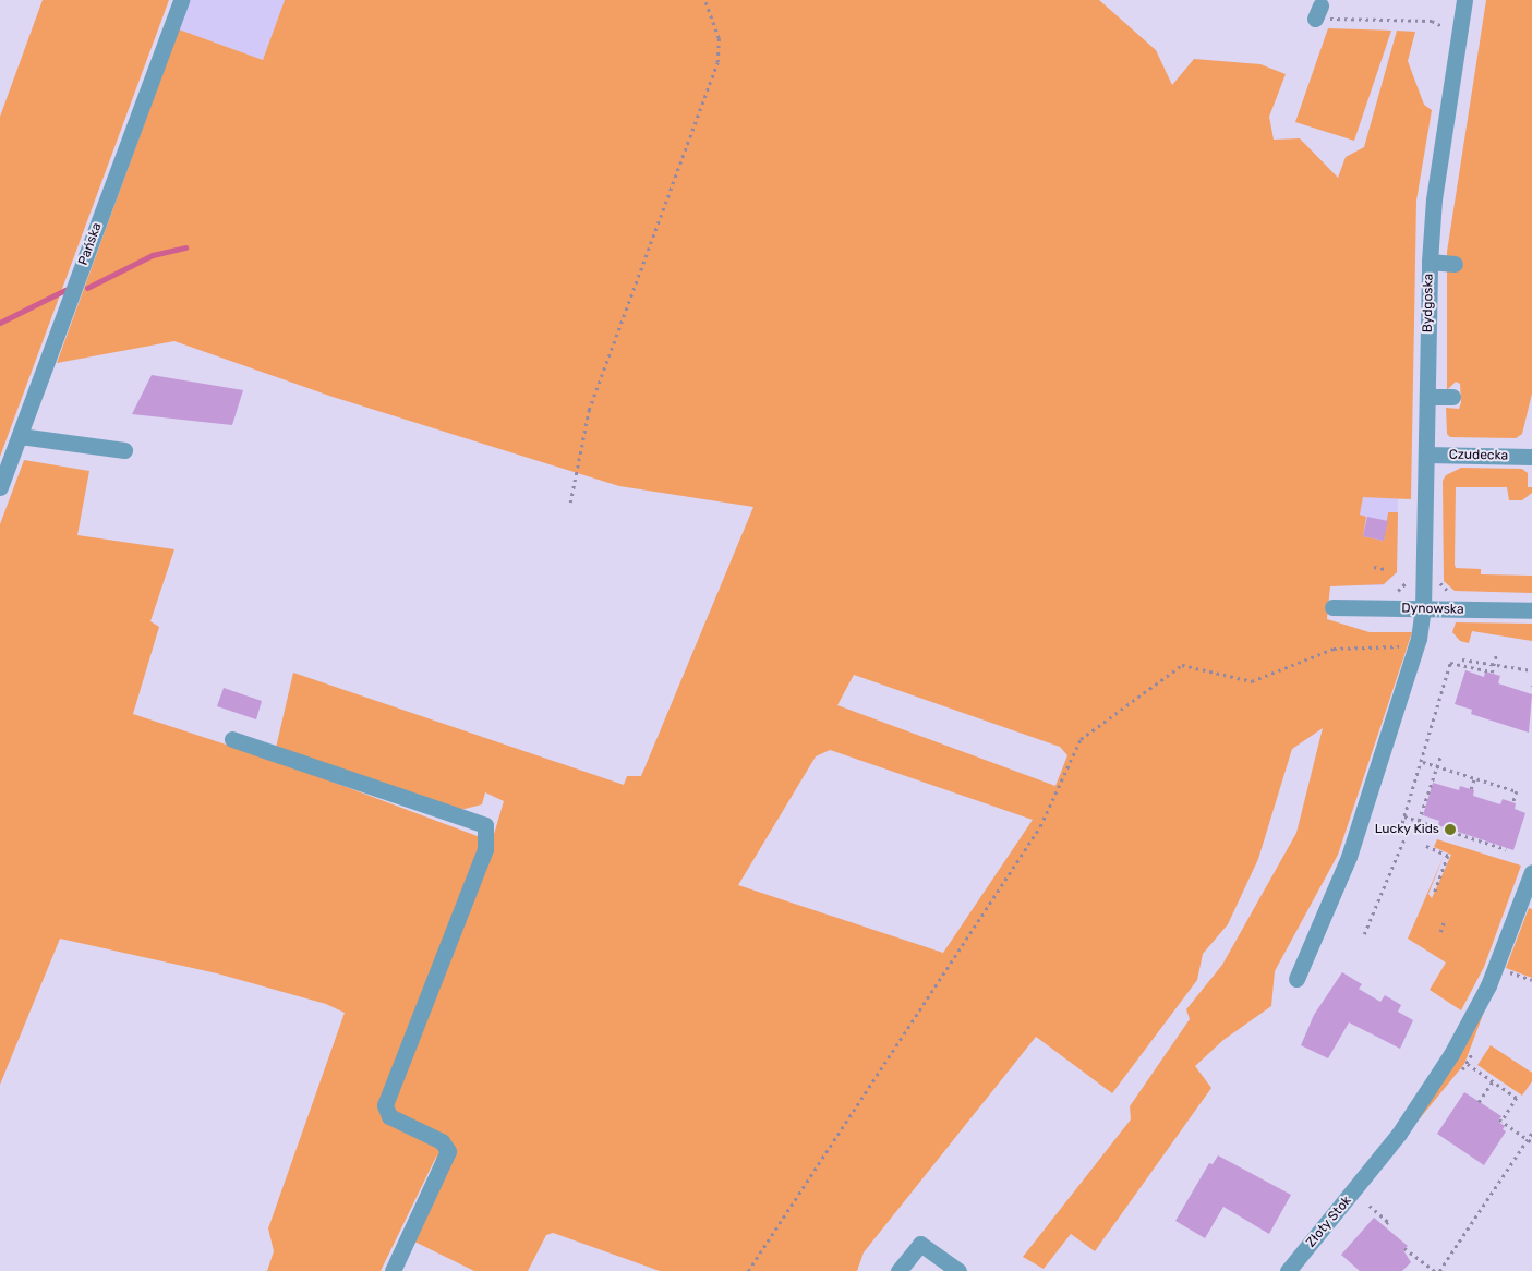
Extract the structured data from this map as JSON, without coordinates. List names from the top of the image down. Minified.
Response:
{"streets":{"street":["Pańska","Bydgoska","Czudecka","Dynowska","Złoty Stok"]},"crossings":[["Bydgoska","Czudecka"],["Bydgoska","Dynowska"]],"places":["Lucky Kids"]}
